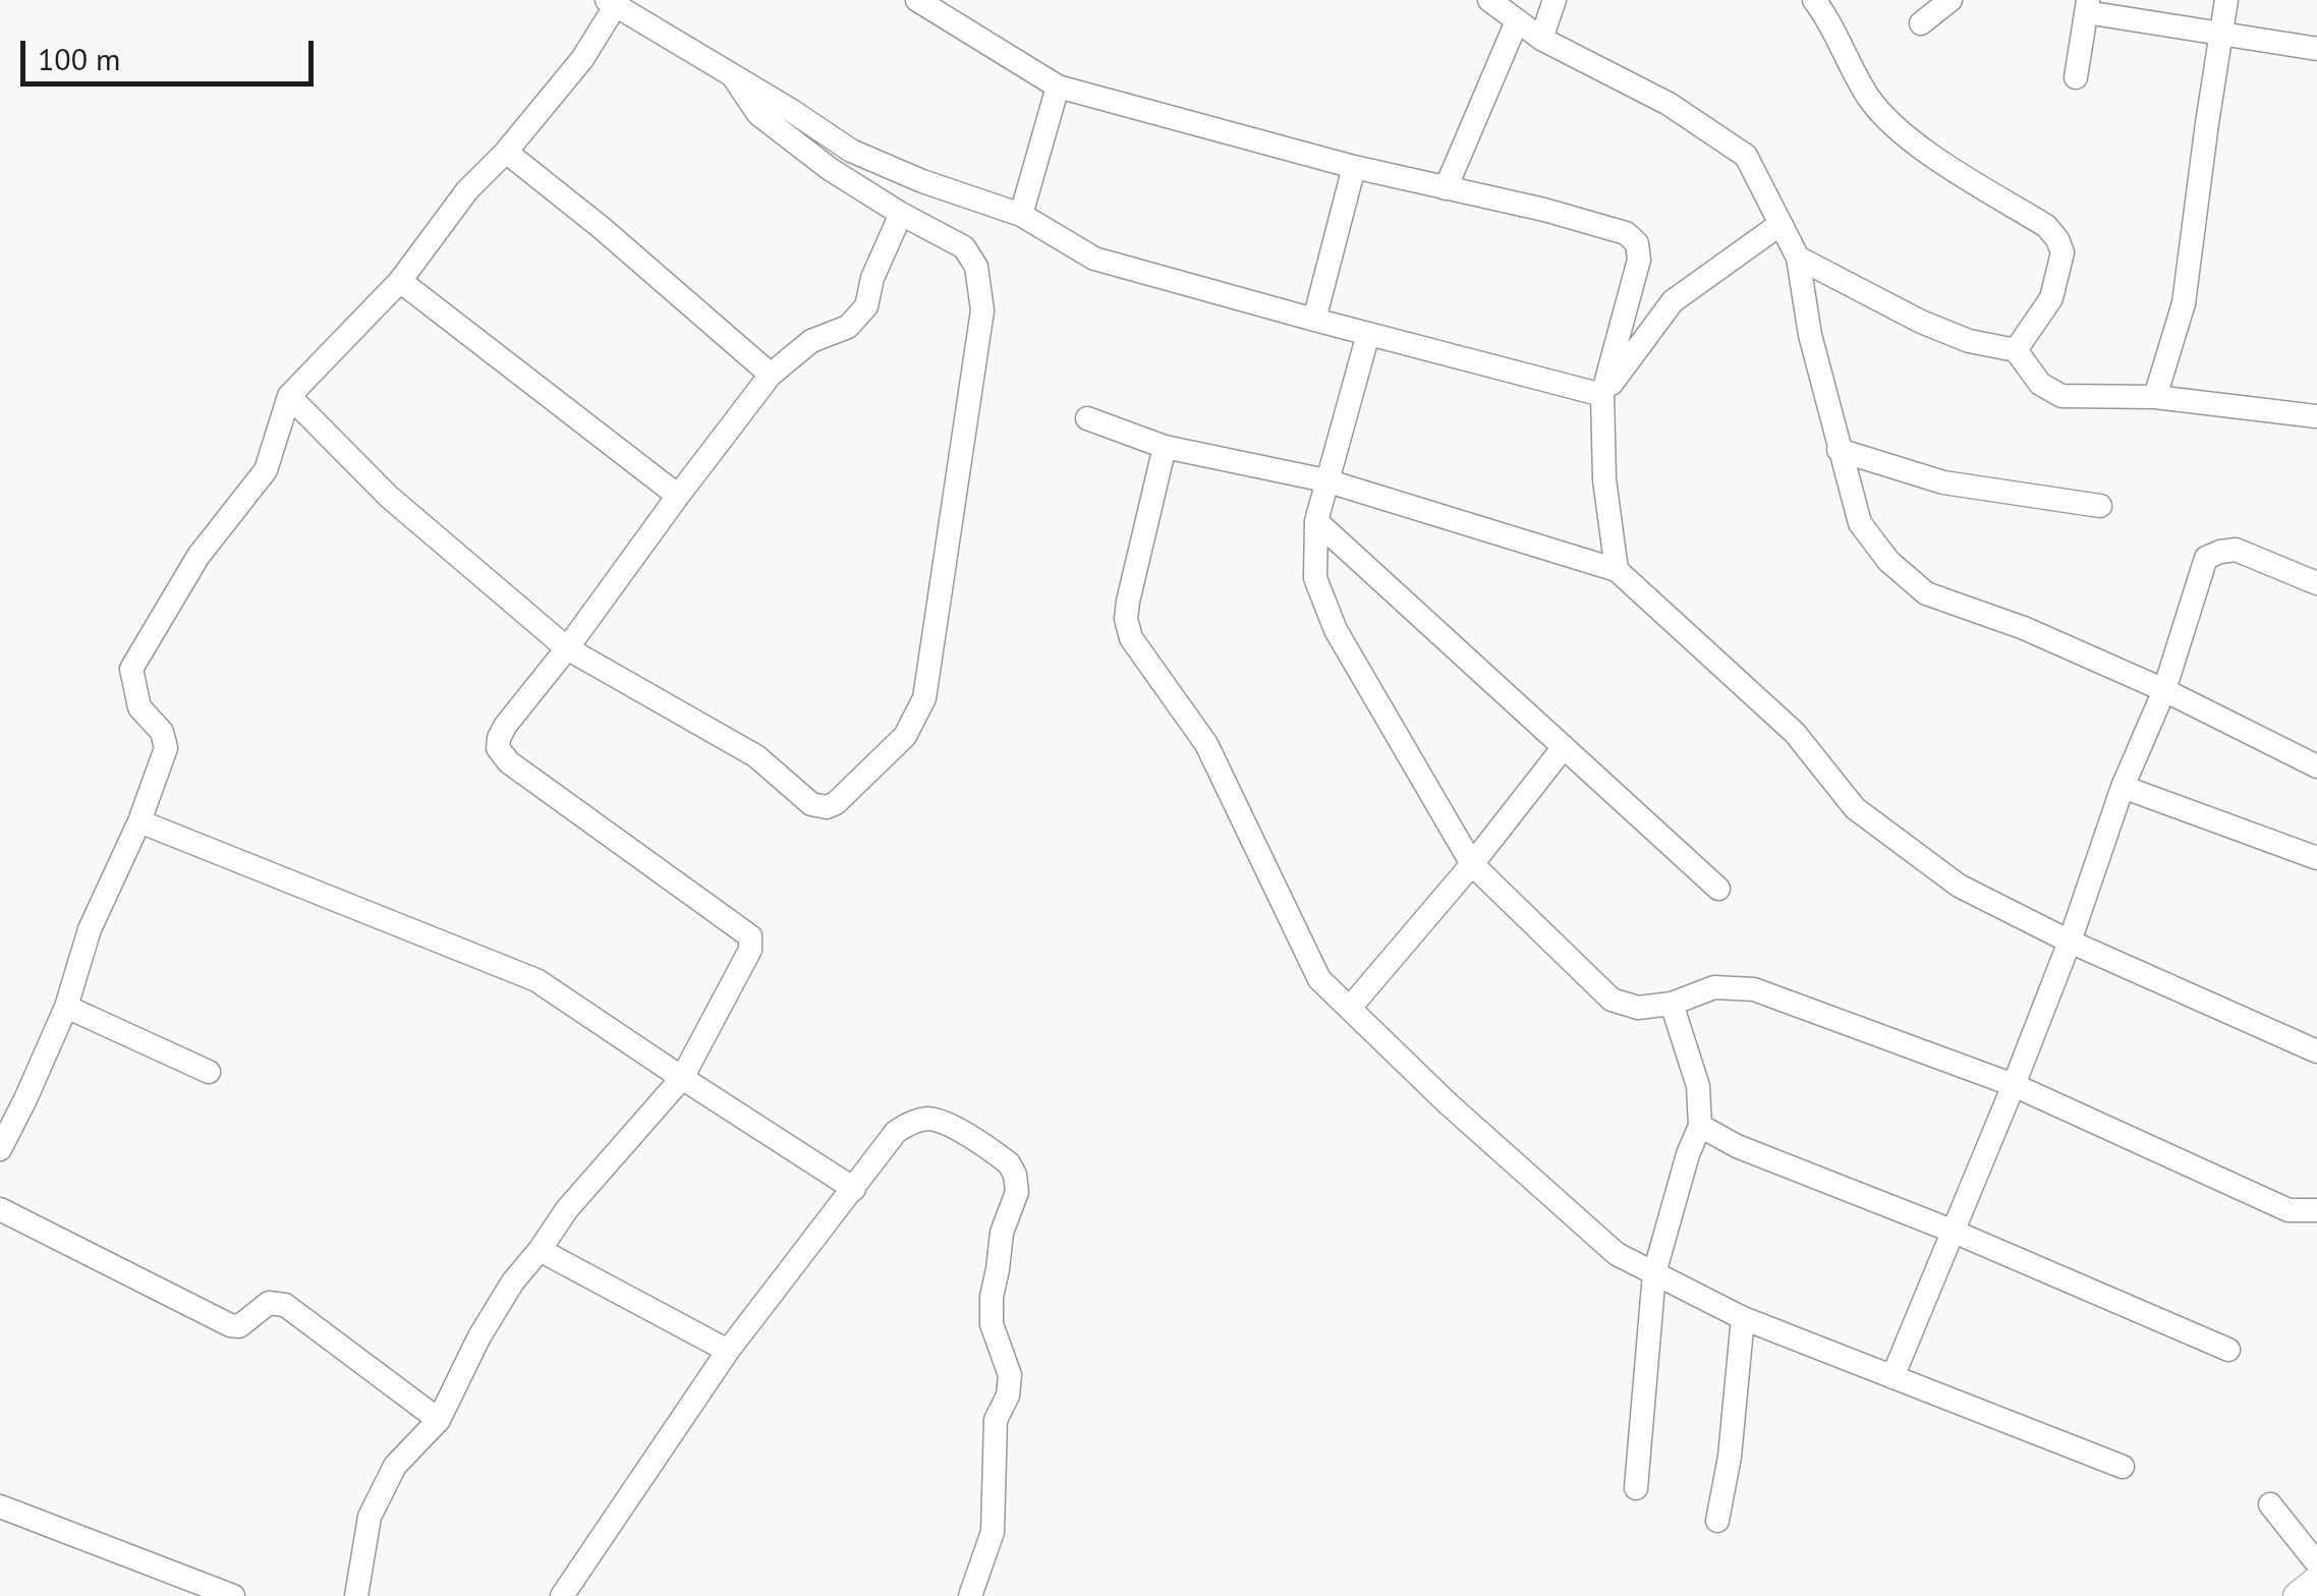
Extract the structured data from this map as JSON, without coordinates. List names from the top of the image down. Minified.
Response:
{"scale_bar":"100 m"}
